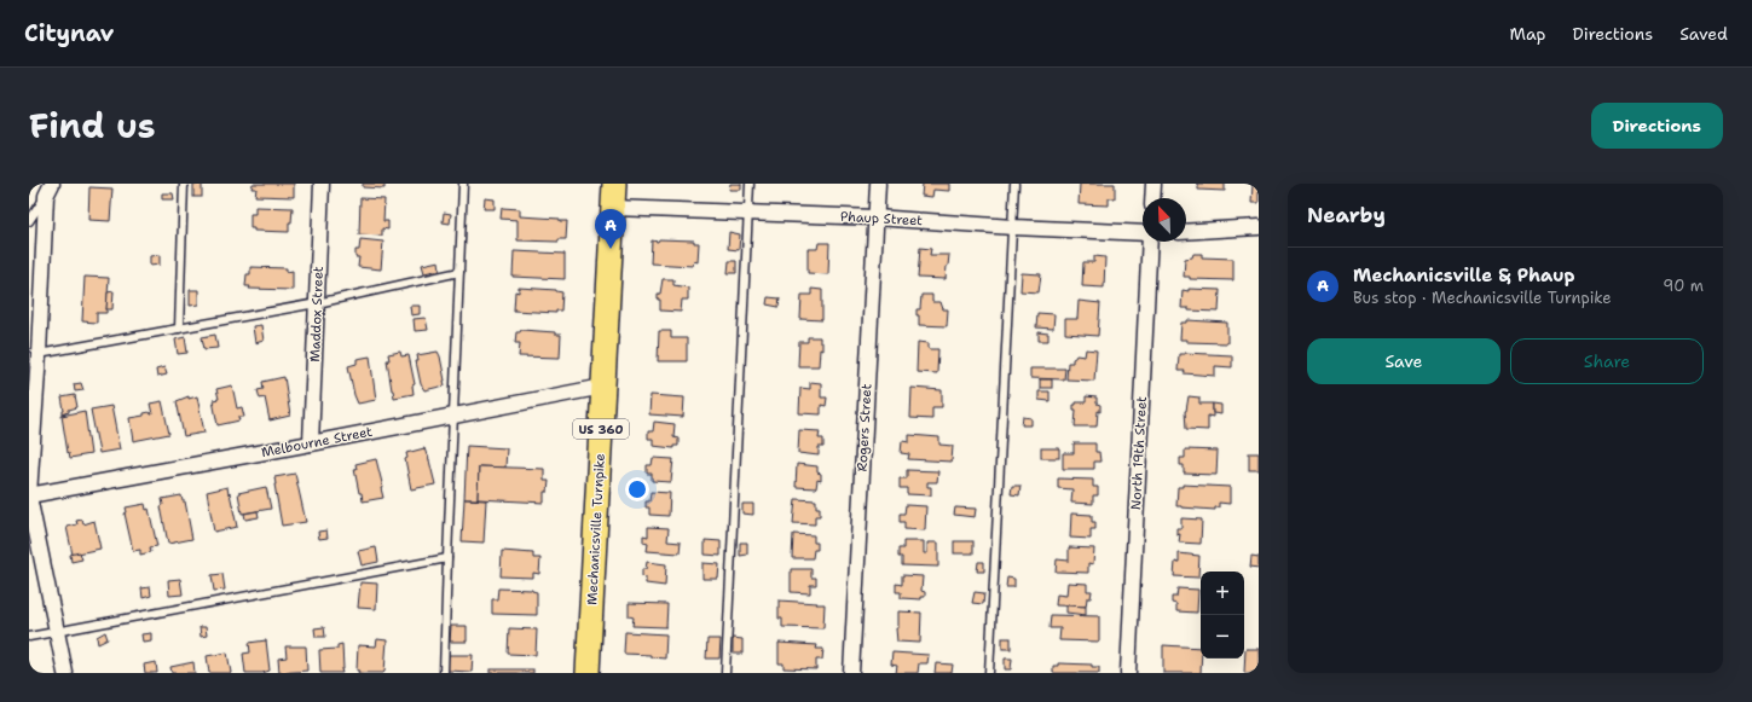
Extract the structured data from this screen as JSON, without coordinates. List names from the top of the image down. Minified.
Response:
{"streets":{"main road":["US 360","Mechanicsville Turnpike"],"street":["Phaup Street","Maddox Street","Rogers Street","Melbourne Street","North 19th Street"]},"crossings":[["Phaup Street","Rogers Street"],["Phaup Street","Mechanicsville Turnpike"],["Maddox Street","Melbourne Street"],["Melbourne Street","Mechanicsville Turnpike"]],"north":"top left","page":{"header":"Citynav","nav":["Map","Directions","Saved"],"title":"Find us","buttons":["Directions",["Save","Share"]],"heading":"Nearby","pins":"A","list":[{"mark":"A","name":"Mechanicsville & Phaup","note":"Bus stop · Mechanicsville Turnpike","value":"90 m"}],"map_buttons":["+","−"]}}
